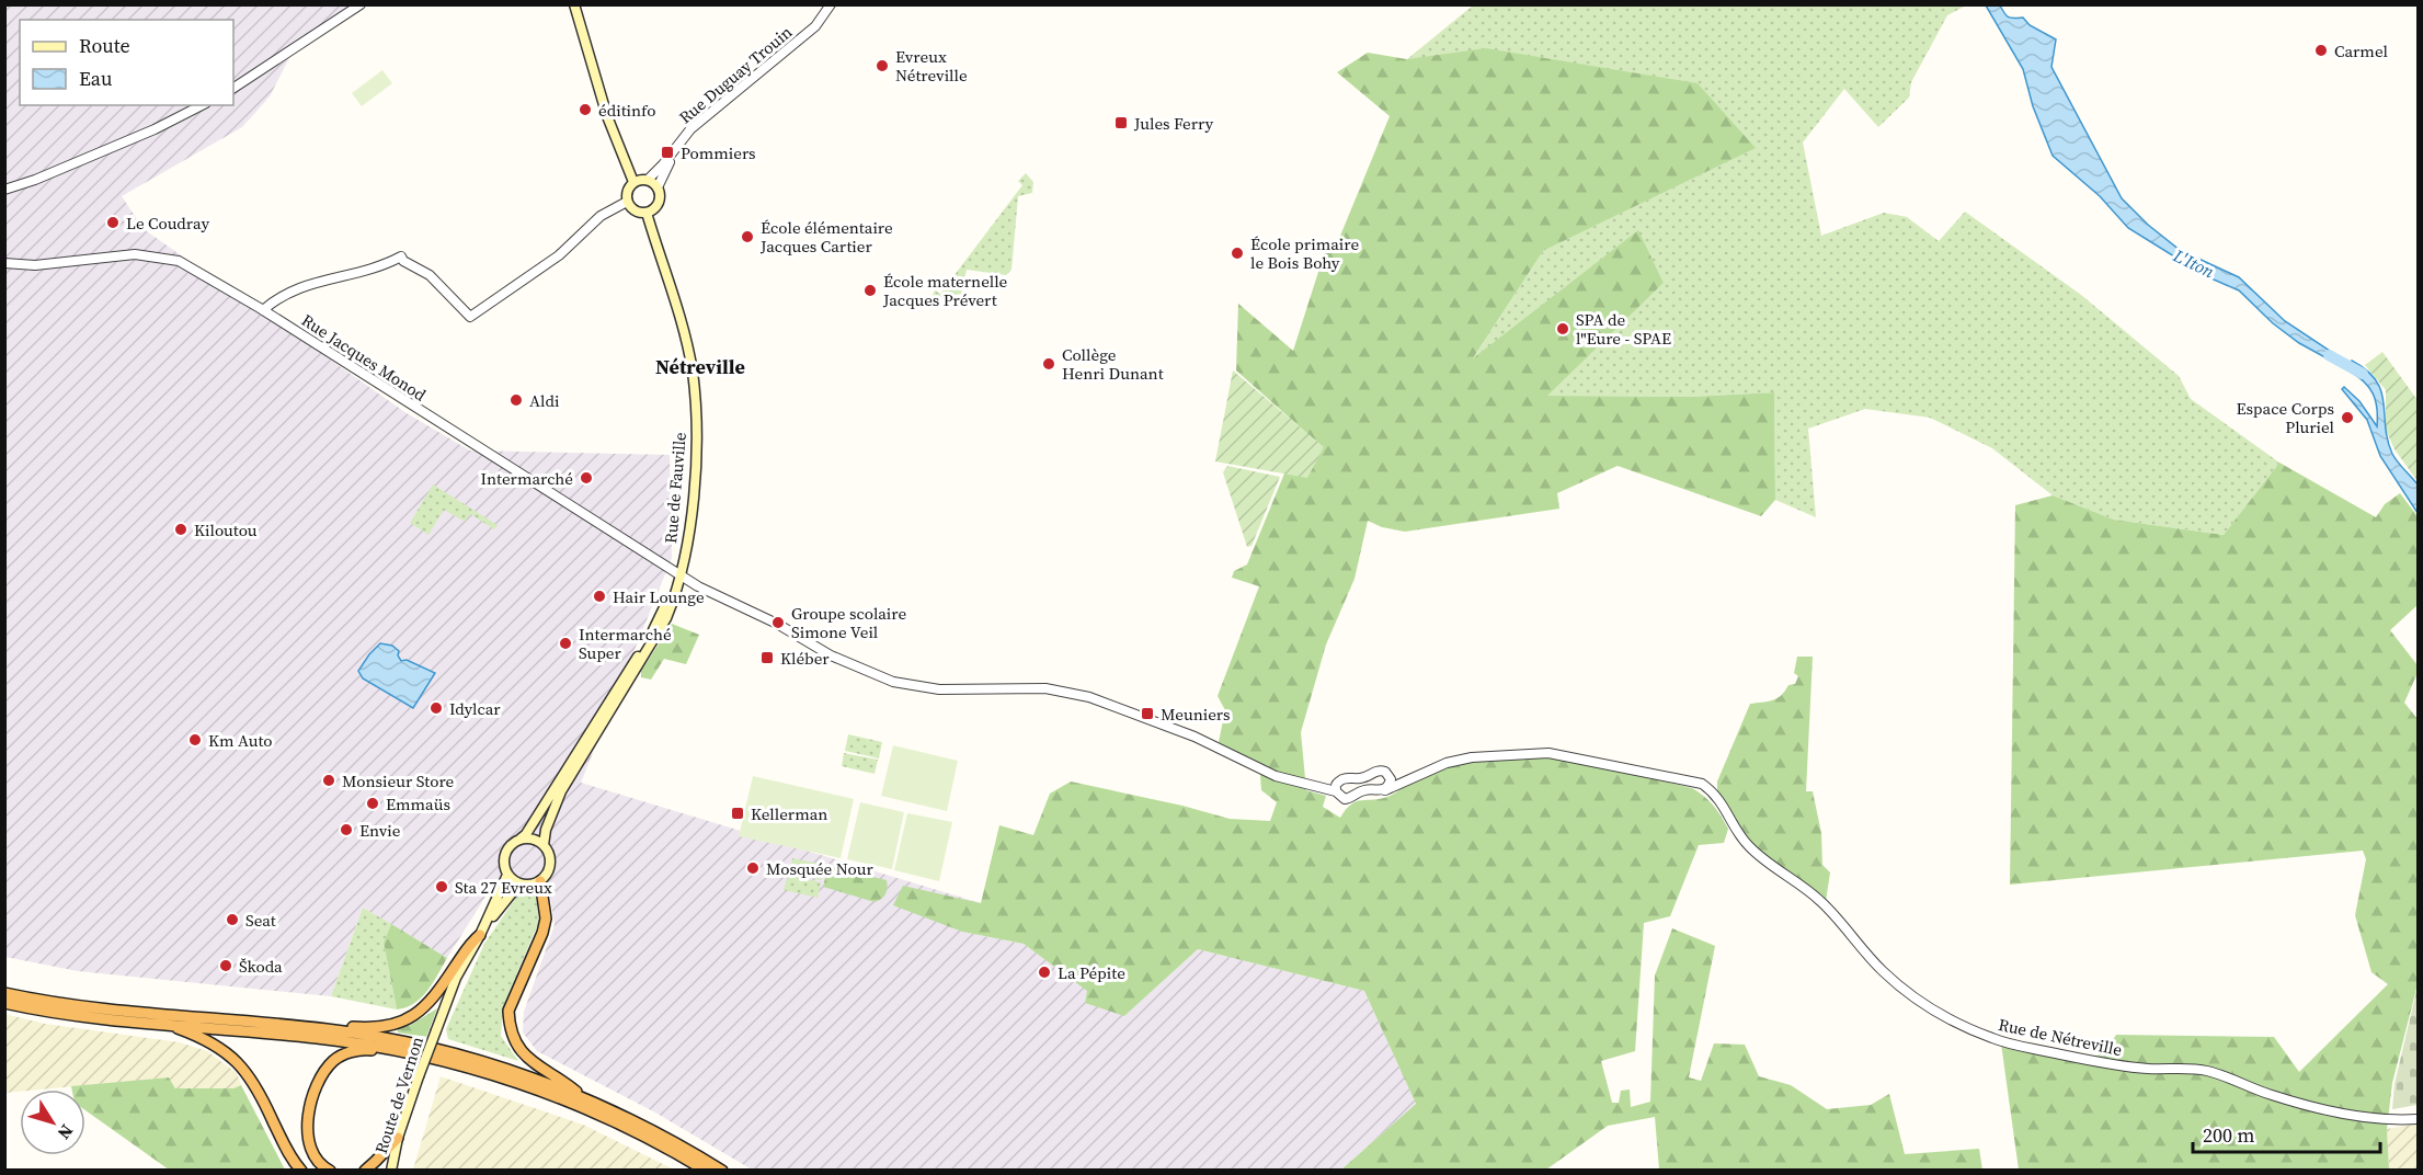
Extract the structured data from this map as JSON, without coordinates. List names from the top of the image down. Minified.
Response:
{"streets":{"main road":["Rue de Fauville","Route de Vernon"],"street":["Rue Duguay Trouin","Rue Jacques Monod","Rue de Nétreville"]},"crossings":[["Rue Duguay Trouin","Rue de Fauville"],["Rue Jacques Monod","Rue de Fauville"]],"districts":["Nétreville"],"water":["L'Iton"],"places":{"other":["Carmel","Evreux Nétreville","éditinfo","Le Coudray","École élémentaire Jacques Cartier","École primaire le Bois Bohy","École maternelle Jacques Prévert","SPA de l\"Eure - SPAE","Collège Henri Dunant","Aldi","Espace Corps Pluriel","Intermarché","Kiloutou","Hair Lounge","Groupe scolaire Simone Veil","Intermarché Super","Idylcar","Km Auto","Monsieur Store","Emmaüs","Envie","Mosquée Nour","Sta 27 Evreux","Seat","Škoda","La Pépite"],"transit":["Jules Ferry","Pommiers","Kléber","Meuniers","Kellerman"]},"legend":["Route","Eau"],"scale_bar":"200 m","north":"bottom right"}
